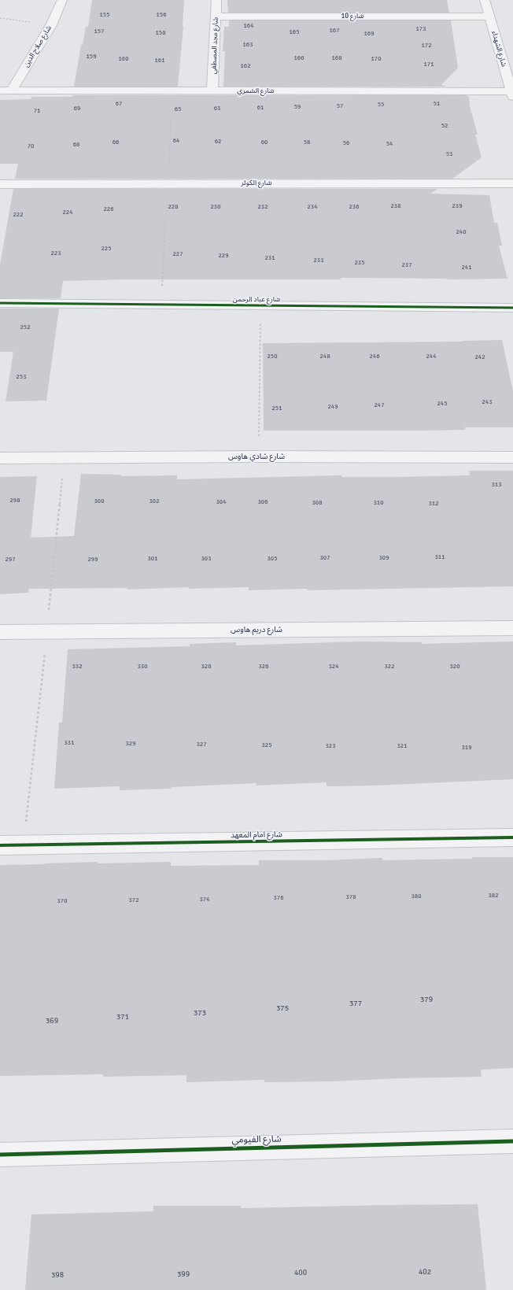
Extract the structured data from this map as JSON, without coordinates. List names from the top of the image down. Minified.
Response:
{"streets":{"street":["شارع 10","شارع مجد المصطفي","شارع صلاح الدين","شارع الشهداء","شارع الشمري","شارع الكوثر","شارع عباد الرحمن","شارع شادي هاوس","شارع دريم هاوس","شارع امام المعهد","شارع الفيومي"]},"crossings":[["شارع 10","شارع مجد المصطفي"],["شارع 10","شارع الشهداء"],["شارع مجد المصطفي","شارع الشمري"],["شارع صلاح الدين","شارع الشمري"],["شارع الشهداء","شارع الشمري"]],"house_numbers":["155","156","164","173","167","157","165","158","169","163","172","159","166","168","160","170","161","171","162","67","51","55","57","59","61","69","63","65","71","52","64","62","66","60","58","56","54","68","70","53","238","239","228","230","232","234","236","226","224","222","240","225","223","227","229","231","233","235","237","241","252","250","248","246","244","242","253","243","245","247","249","251","313","298","300","302","304","306","308","310","312","311","307","309","301","303","305","297","299","332","330","328","326","324","322","320","331","329","327","325","323","321","319","382","380","378","376","374","372","370","379","377","375","373","371","369","402","400","399","398"]}
